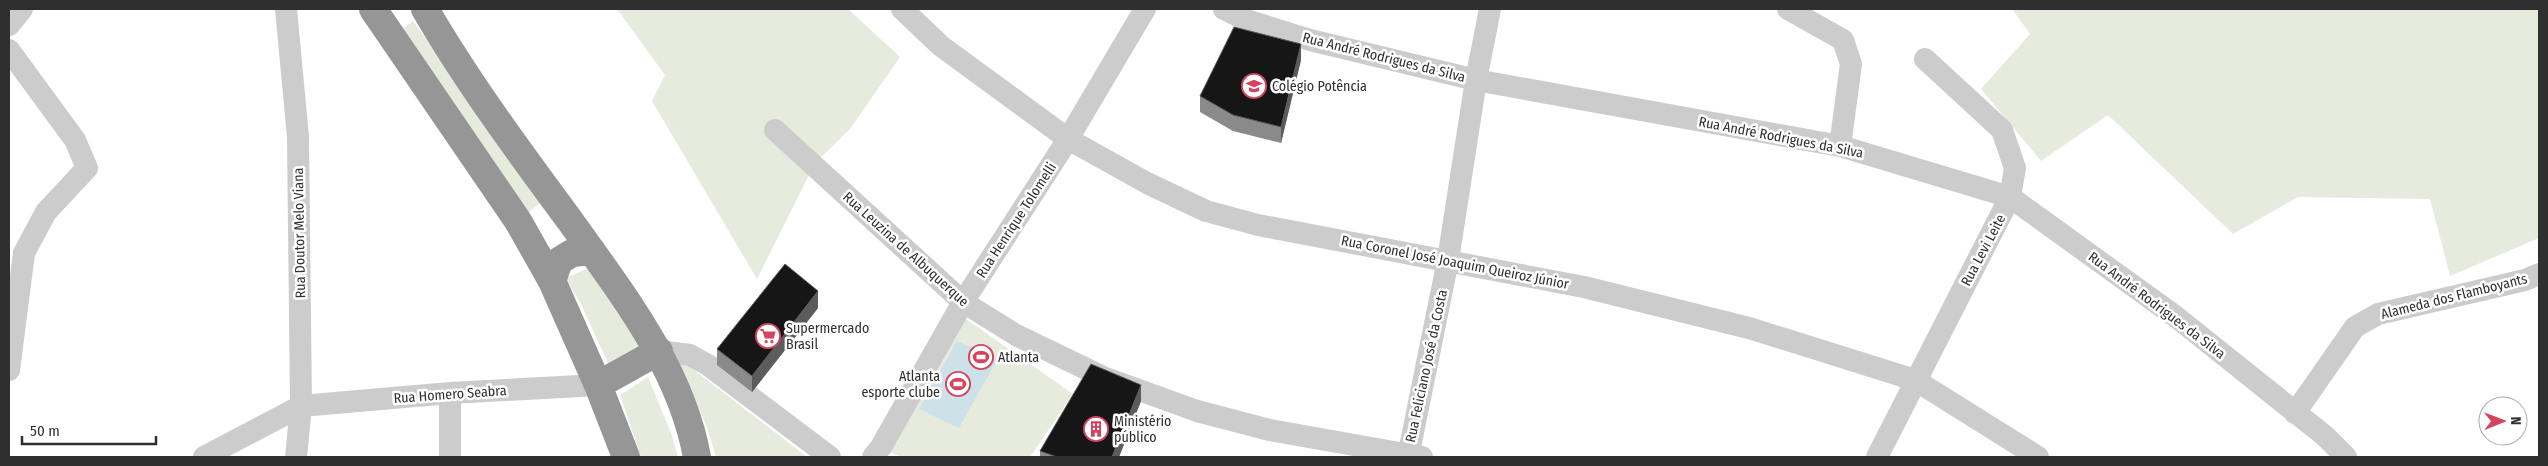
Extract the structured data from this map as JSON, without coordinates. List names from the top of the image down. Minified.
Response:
{"streets":{"street":["Rua André Rodrigues da Silva","Rua Henrique Tolomelli","Rua Doutor Melo Viana","Rua Leuzina de Albuquerque","Rua Levi Leite","Rua Coronel José Joaquim Queiroz Júnior","Alameda dos Flamboyants","Rua Feliciano José da Costa","Rua Homero Seabra"]},"crossings":[["Rua André Rodrigues da Silva","Rua Levi Leite"],["Rua André Rodrigues da Silva","Alameda dos Flamboyants"],["Rua André Rodrigues da Silva","Rua Feliciano José da Costa"],["Rua Henrique Tolomelli","Rua Leuzina de Albuquerque"],["Rua Henrique Tolomelli","Rua Coronel José Joaquim Queiroz Júnior"],["Rua Doutor Melo Viana","Rua Homero Seabra"],["Rua Leuzina de Albuquerque","Rua Feliciano José da Costa"],["Rua Levi Leite","Rua Coronel José Joaquim Queiroz Júnior"],["Rua Coronel José Joaquim Queiroz Júnior","Rua Feliciano José da Costa"]],"places":{"school or university":["Colégio Potência"],"supermarket":["Supermercado Brasil"],"sports":["Atlanta","Atlanta esporte clube"],"building":["Ministério público"]},"scale_bar":"50 m","north":"right"}
